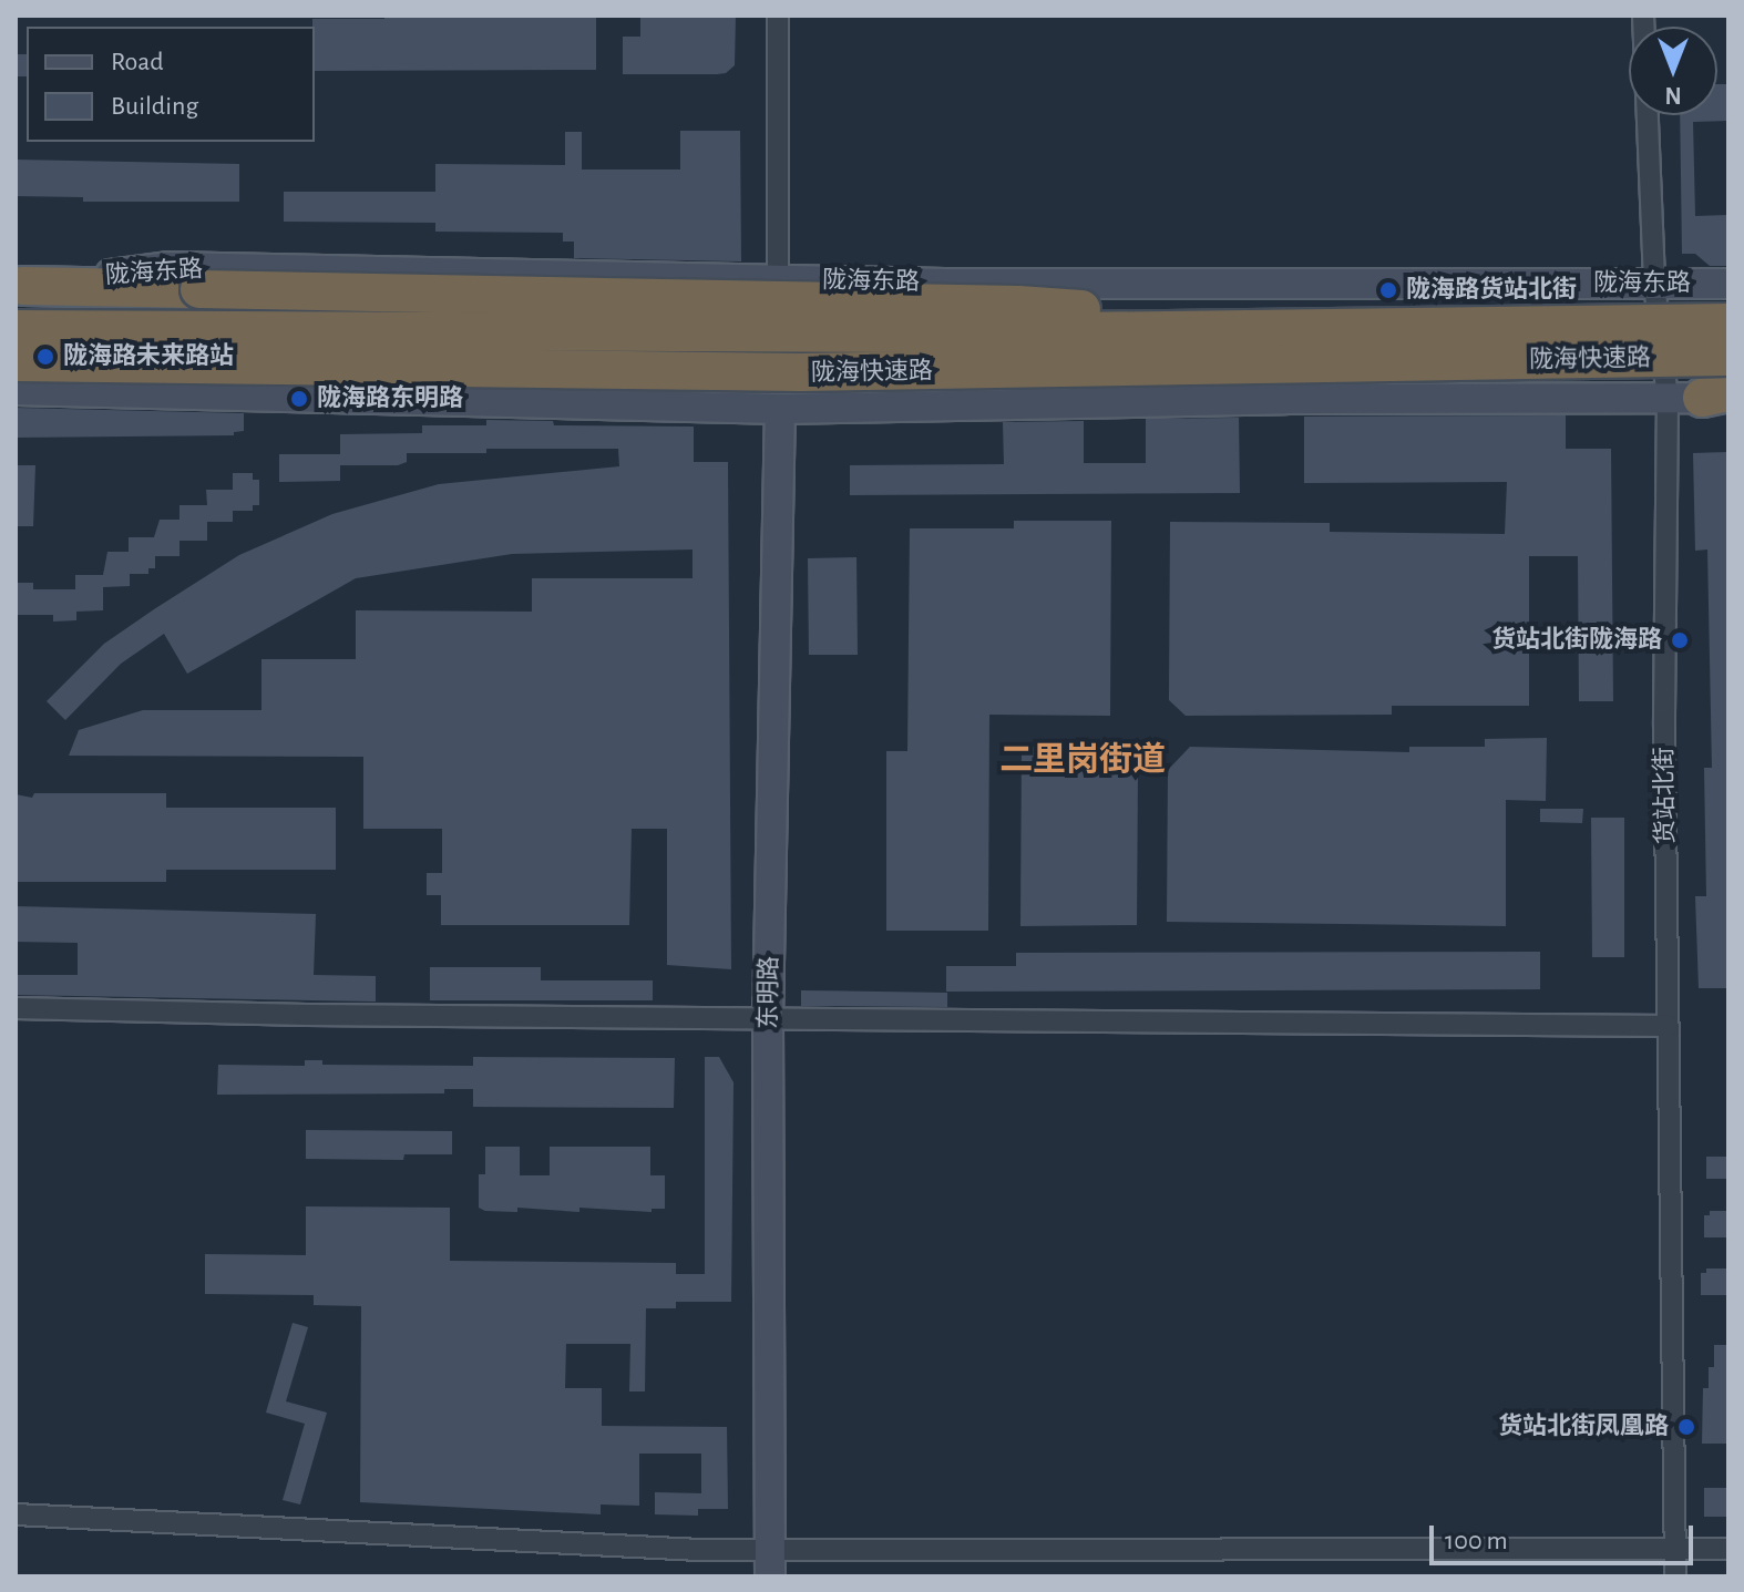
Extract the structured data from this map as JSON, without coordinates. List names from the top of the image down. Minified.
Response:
{"streets":{"highway":["陇海快速路"],"street":["陇海东路","货站北街","东明路"]},"crossings":[["陇海东路","货站北街"]],"districts":["二里岗街道"],"places":["陇海路货站北街","陇海路未来路站","陇海路东明路","货站北街陇海路","货站北街凤凰路"],"legend":["Road","Building"],"scale_bar":"100 m","north":"bottom"}
